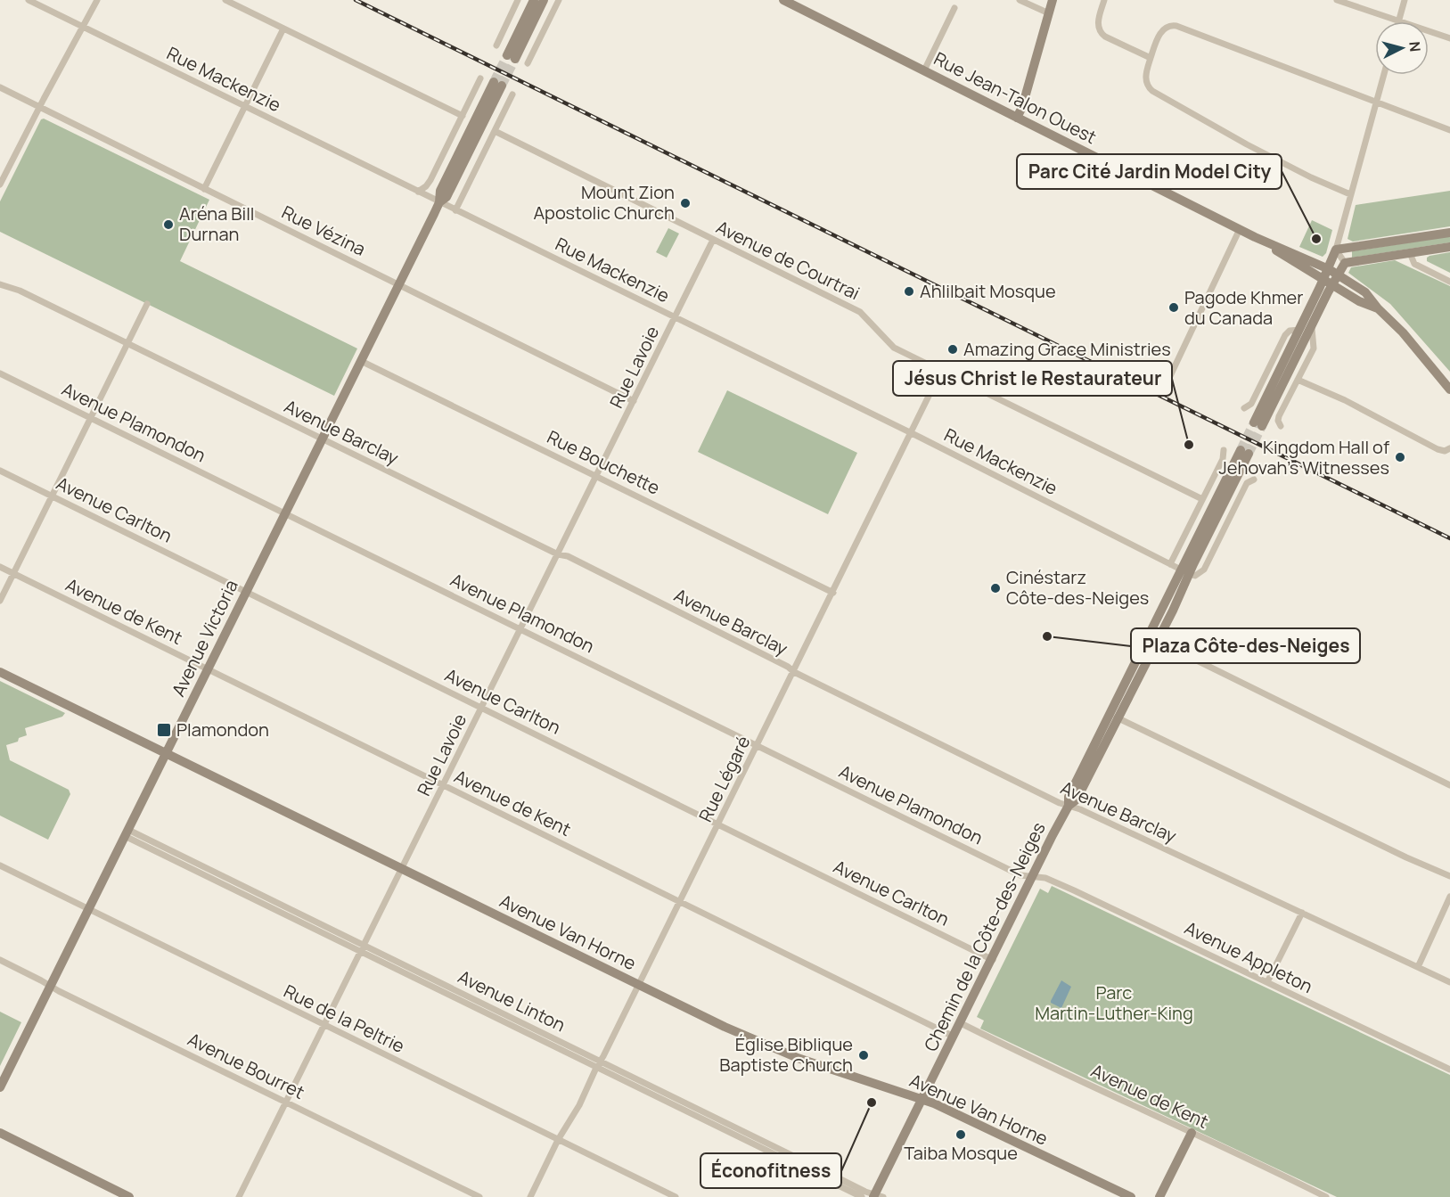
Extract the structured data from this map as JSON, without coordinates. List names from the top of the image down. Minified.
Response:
{"streets":{"main road":["Rue Jean-Talon Ouest","Avenue Victoria","Avenue Van Horne","Chemin de la Côte-des-Neiges"],"street":["Rue Mackenzie","Rue Vézina","Avenue de Courtrai","Rue Lavoie","Avenue Plamondon","Avenue Barclay","Rue Bouchette","Avenue Carlton","Avenue de Kent","Rue Légaré","Avenue Appleton","Avenue Linton","Rue de la Peltrie","Avenue Bourret"]},"crossings":[["Rue Mackenzie","Rue Lavoie"],["Rue Mackenzie","Avenue Victoria"],["Rue Mackenzie","Rue Légaré"],["Rue Mackenzie","Chemin de la Côte-des-Neiges"],["Rue Vézina","Rue Lavoie"],["Rue Vézina","Avenue Victoria"],["Avenue de Courtrai","Rue Lavoie"],["Avenue de Courtrai","Rue Légaré"],["Rue Lavoie","Avenue Plamondon"],["Rue Lavoie","Avenue Barclay"],["Rue Lavoie","Rue Bouchette"],["Rue Lavoie","Avenue Carlton"],["Rue Lavoie","Avenue de Kent"],["Rue Lavoie","Avenue Van Horne"],["Rue Lavoie","Avenue Linton"],["Rue Lavoie","Rue de la Peltrie"],["Rue Lavoie","Avenue Bourret"],["Avenue Plamondon","Avenue Victoria"],["Avenue Plamondon","Rue Légaré"],["Avenue Plamondon","Chemin de la Côte-des-Neiges"],["Avenue Plamondon","Avenue Appleton"],["Avenue Barclay","Avenue Victoria"],["Avenue Barclay","Rue Légaré"],["Avenue Barclay","Chemin de la Côte-des-Neiges"],["Rue Bouchette","Avenue Victoria"],["Rue Bouchette","Rue Légaré"],["Avenue Carlton","Avenue Victoria"],["Avenue Carlton","Rue Légaré"],["Avenue Carlton","Chemin de la Côte-des-Neiges"],["Avenue de Kent","Avenue Victoria"],["Avenue de Kent","Rue Légaré"],["Avenue de Kent","Chemin de la Côte-des-Neiges"],["Avenue Victoria","Avenue Van Horne"],["Avenue Victoria","Avenue Linton"],["Avenue Victoria","Rue de la Peltrie"],["Avenue Victoria","Avenue Bourret"],["Rue Légaré","Avenue Van Horne"],["Rue Légaré","Avenue Linton"],["Rue Légaré","Rue de la Peltrie"],["Avenue Van Horne","Chemin de la Côte-des-Neiges"],["Chemin de la Côte-des-Neiges","Avenue Appleton"],["Chemin de la Côte-des-Neiges","Avenue Linton"]],"parks":["Parc Martin-Luther-King"],"places":{"other":["Mount Zion Apostolic Church","Aréna Bill Durnan","Parc Cité Jardin Model City","Ahlilbait Mosque","Pagode Khmer du Canada","Amazing Grace Ministries","Jésus Christ le Restaurateur","Kingdom Hall of Jehovah's Witnesses","Cinéstarz Côte-des-Neiges","Plaza Côte-des-Neiges","Église Biblique Baptiste Church","Éconofitness","Taiba Mosque"],"transit":["Plamondon"]},"north":"right"}
